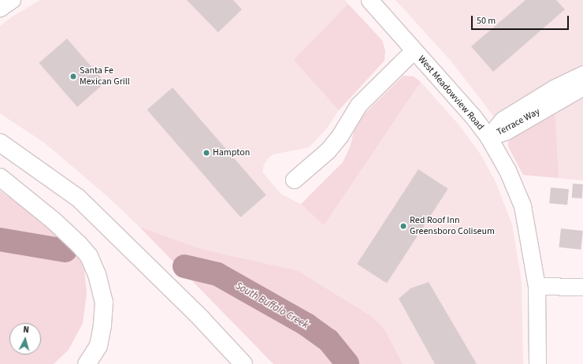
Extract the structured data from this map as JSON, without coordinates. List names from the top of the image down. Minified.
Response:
{"streets":{"street":["West Meadowview Road","Terrace Way"]},"crossings":[["West Meadowview Road","Terrace Way"]],"water":["South Buffalo Creek"],"places":["Santa Fe Mexican Grill","Hampton","Red Roof Inn Greensboro Coliseum"],"scale_bar":"50 m","north":"top"}
